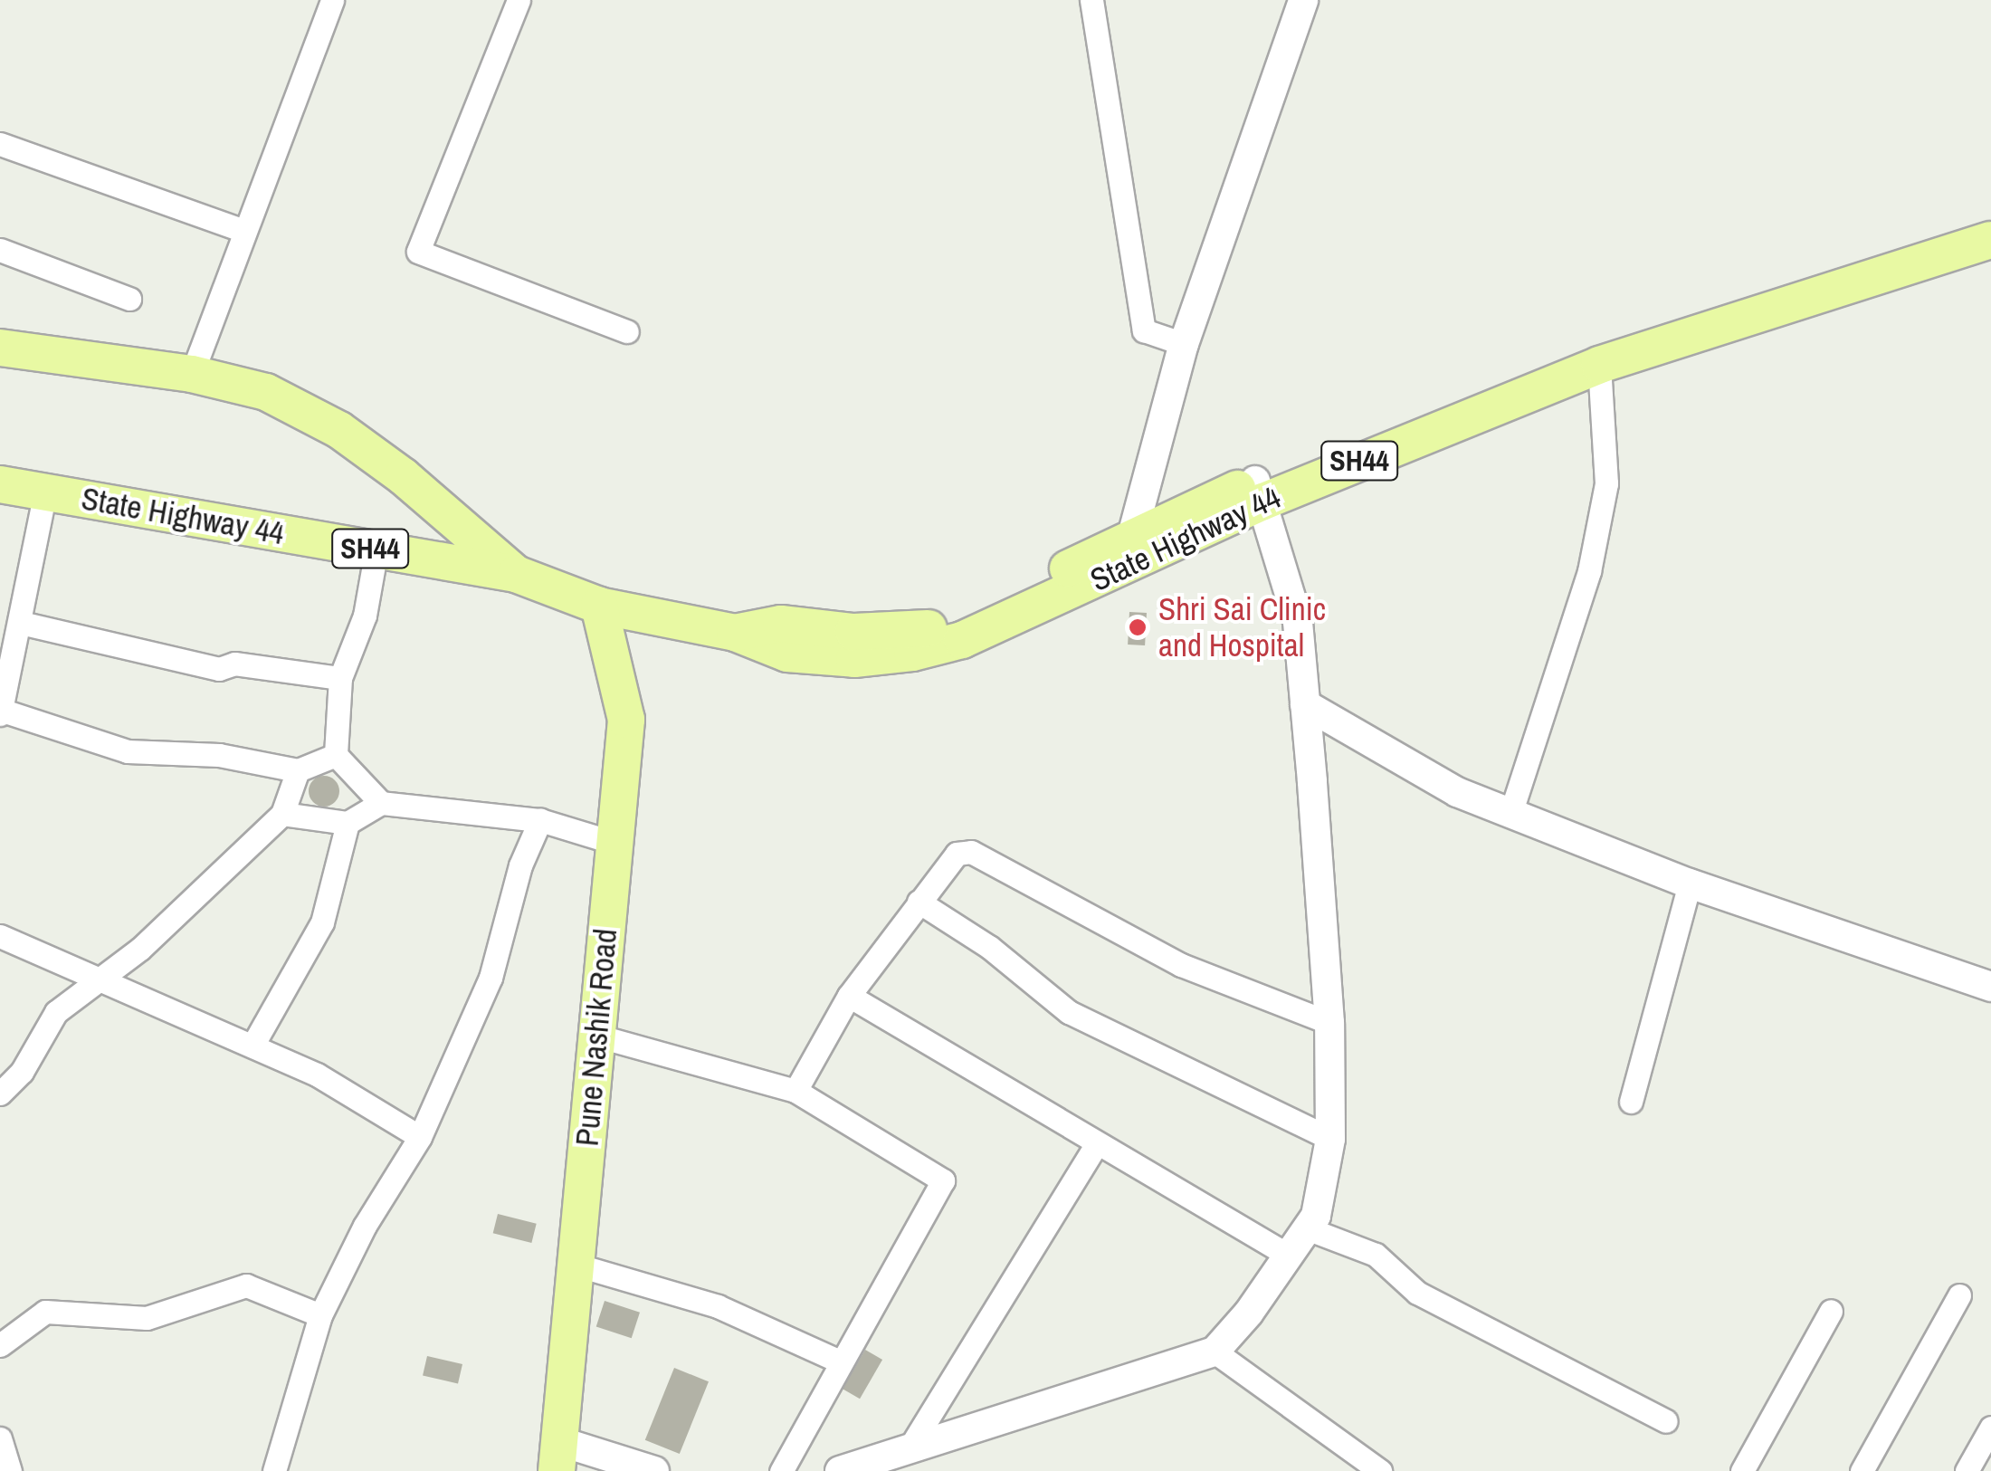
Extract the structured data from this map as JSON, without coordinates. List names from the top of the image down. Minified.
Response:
{"streets":{"main road":["SH44","State Highway 44","Pune Nashik Road"]},"crossings":[["State Highway 44","Pune Nashik Road"]],"places":["Shri Sai Clinic and Hospital"]}
